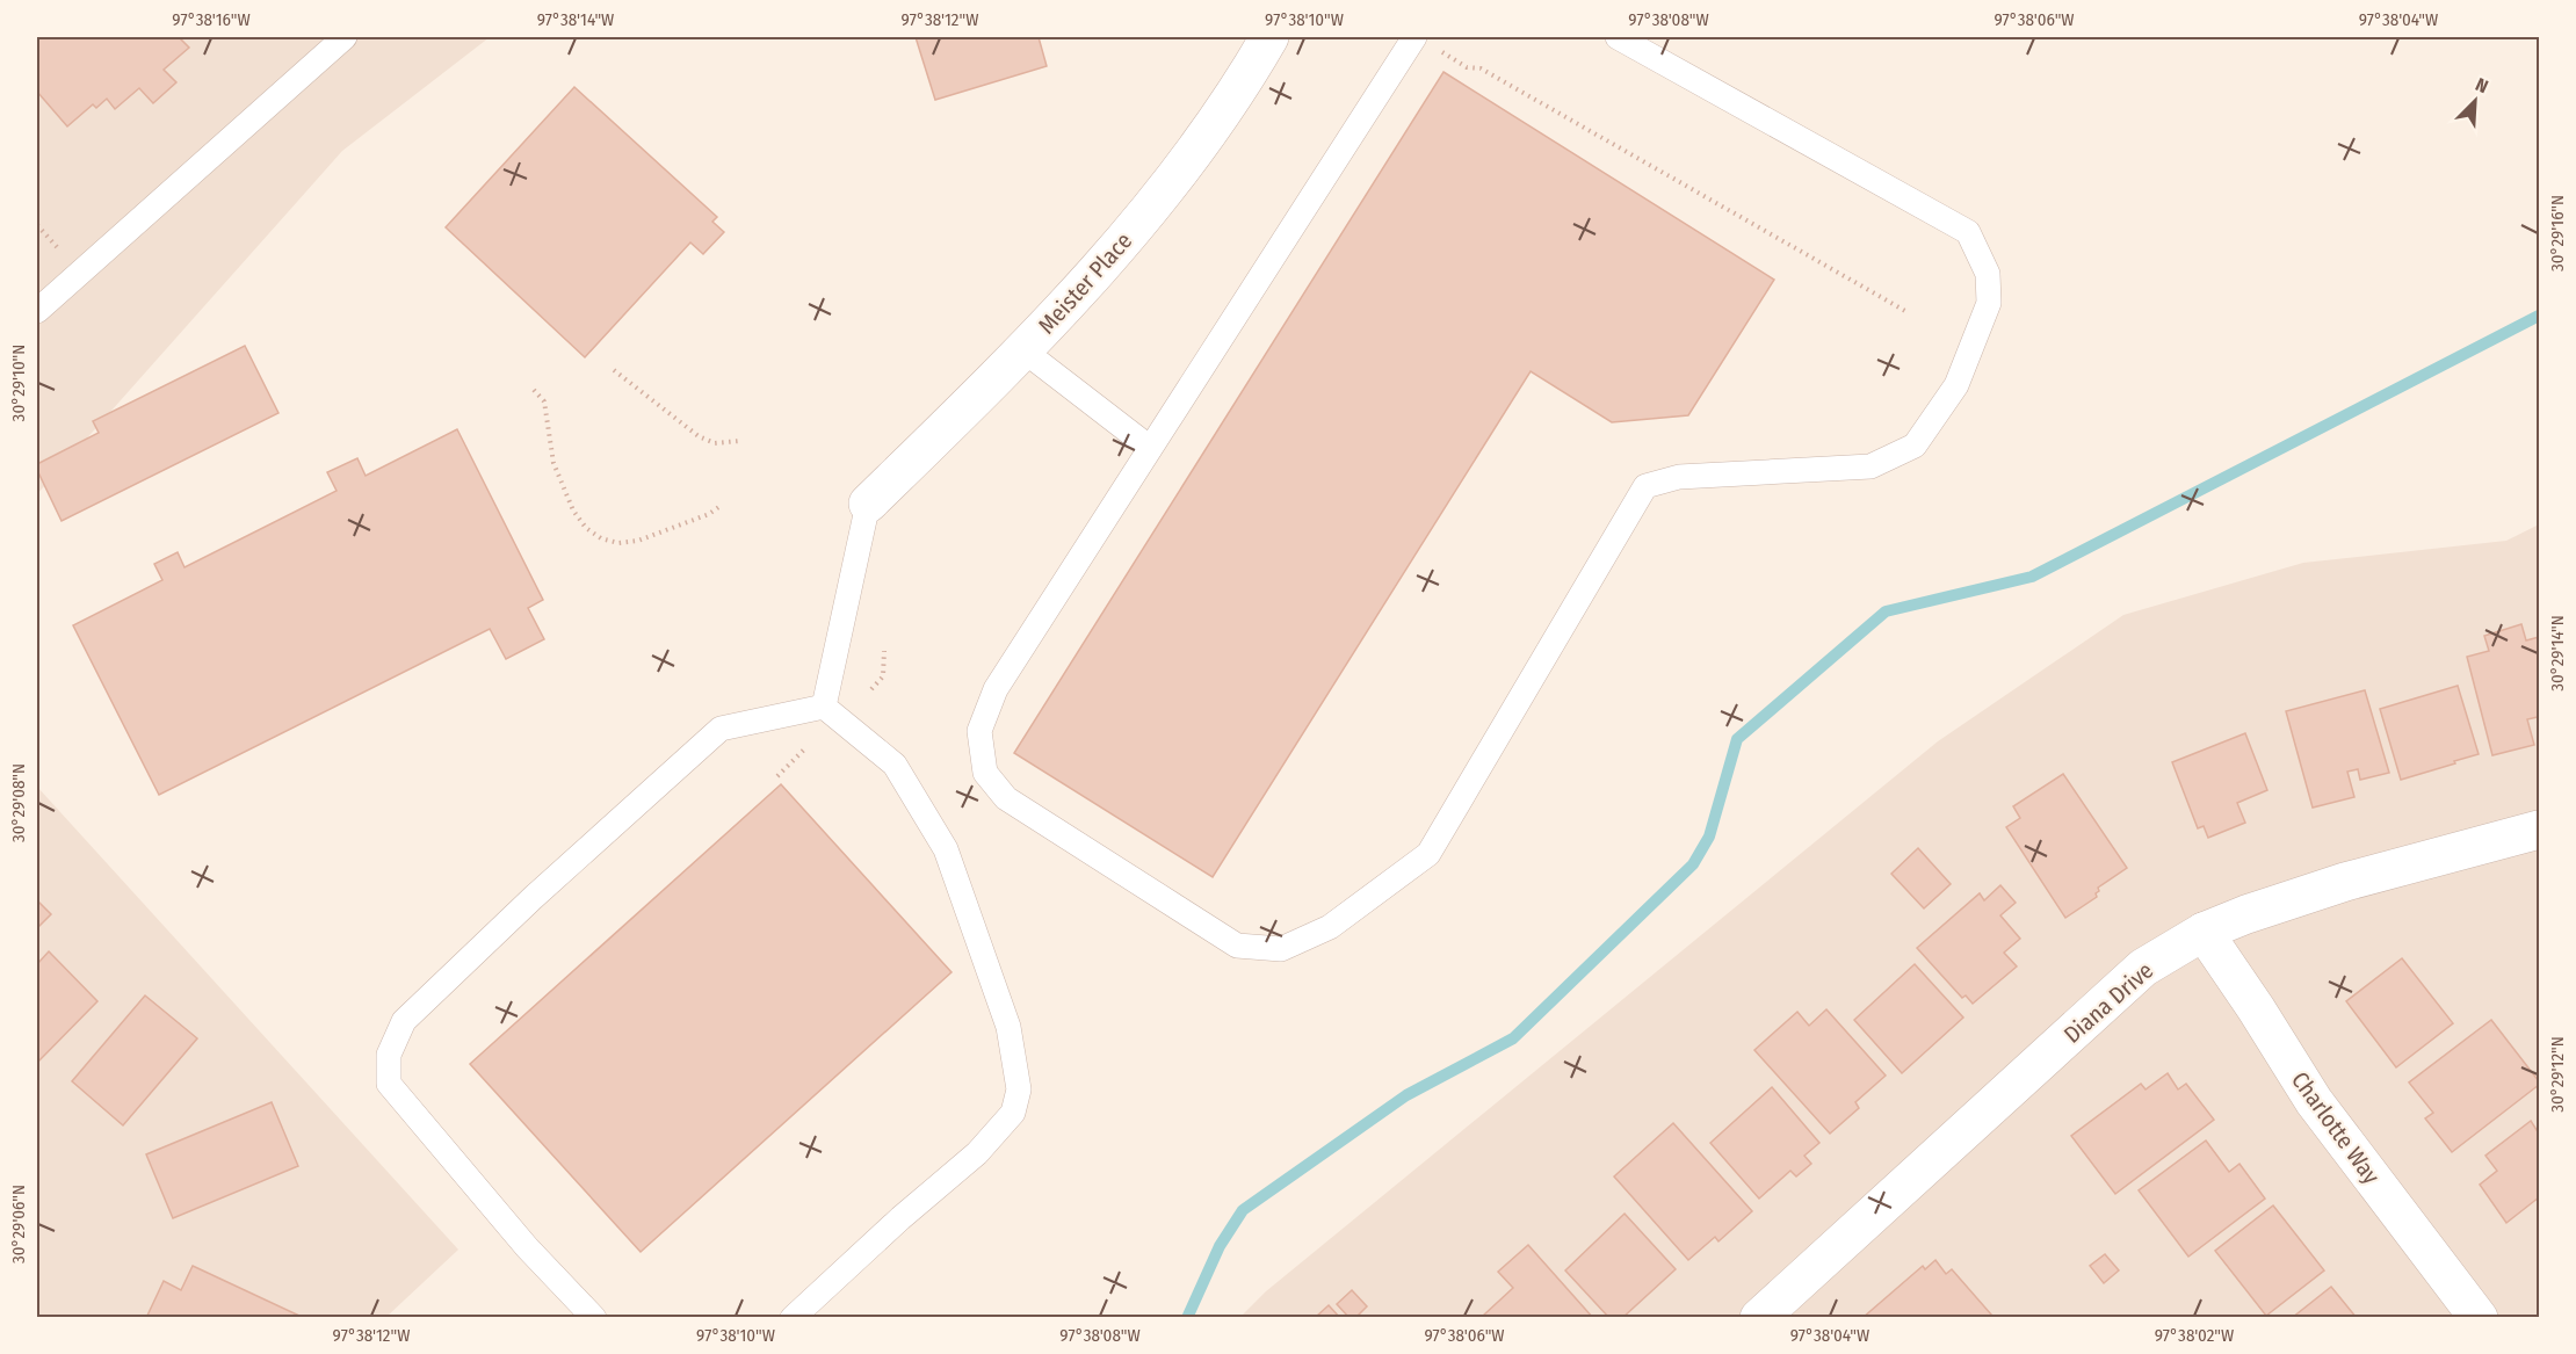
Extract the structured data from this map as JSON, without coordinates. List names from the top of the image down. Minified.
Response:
{"streets":{"street":["Meister Place","Diana Drive","Charlotte Way"]},"crossings":[["Diana Drive","Charlotte Way"]],"north":"top right","coordinates":["97°38'16\"W","97°38'14\"W","97°38'12\"W","97°38'10\"W","97°38'08\"W","97°38'06\"W","97°38'04\"W","30°29'16\"N","30°29'10\"N","30°29'14\"N","30°29'08\"N","30°29'12\"N","30°29'06\"N","97°38'02\"W"]}
